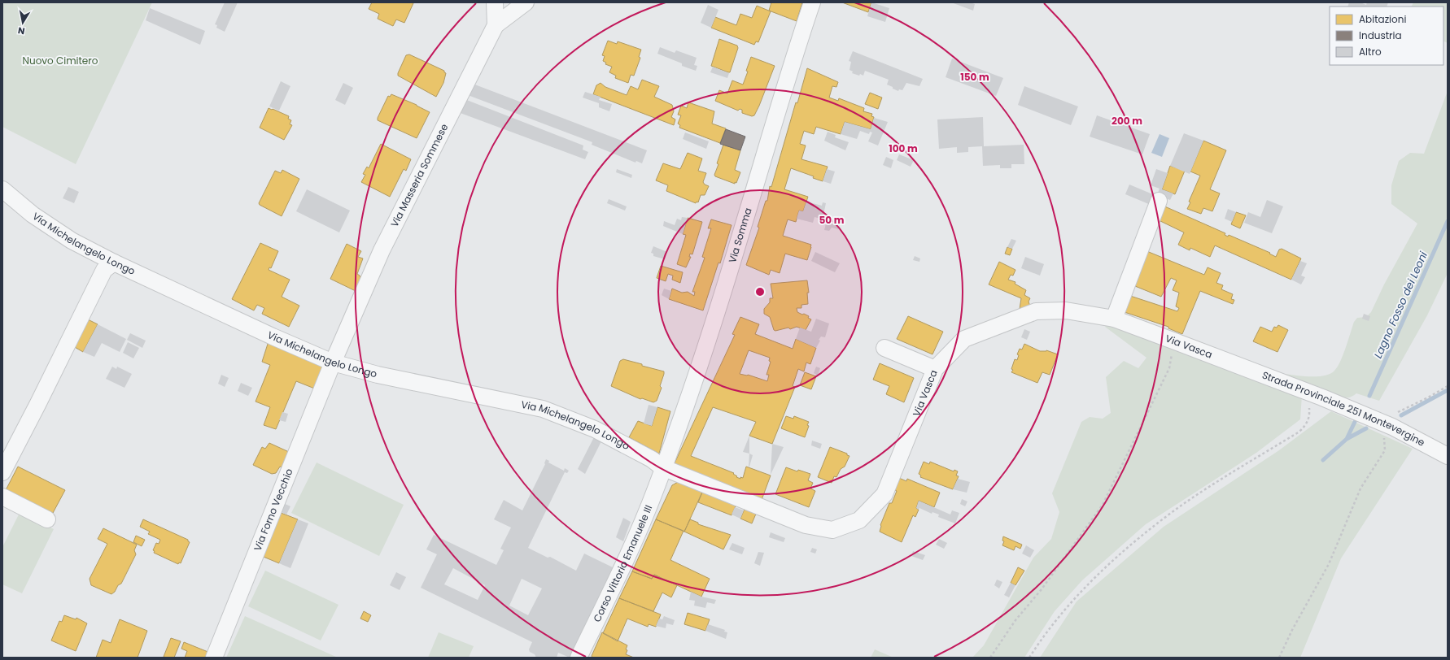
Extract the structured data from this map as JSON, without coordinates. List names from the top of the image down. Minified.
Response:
{"streets":{"street":["Via Masseria Sommese","Via Somma","Via Michelangelo Longo","Via Vasca","Strada Provinciale 251 Montevergine","Via Forno Vecchio","Corso Vittorio Emanuele III"]},"crossings":[["Via Masseria Sommese","Via Michelangelo Longo"],["Via Masseria Sommese","Via Forno Vecchio"],["Via Somma","Via Michelangelo Longo"],["Via Somma","Via Vasca"],["Via Somma","Corso Vittorio Emanuele III"],["Via Michelangelo Longo","Via Vasca"],["Via Michelangelo Longo","Via Forno Vecchio"],["Via Michelangelo Longo","Corso Vittorio Emanuele III"],["Via Vasca","Strada Provinciale 251 Montevergine"],["Via Vasca","Corso Vittorio Emanuele III"]],"water":["Lagno Fosso dei Leoni"],"parks":["Nuovo Cimitero"],"legend":["Abitazioni","Industria","Altro"],"north":"bottom","rings":["150 m","200 m","100 m","50 m"]}
